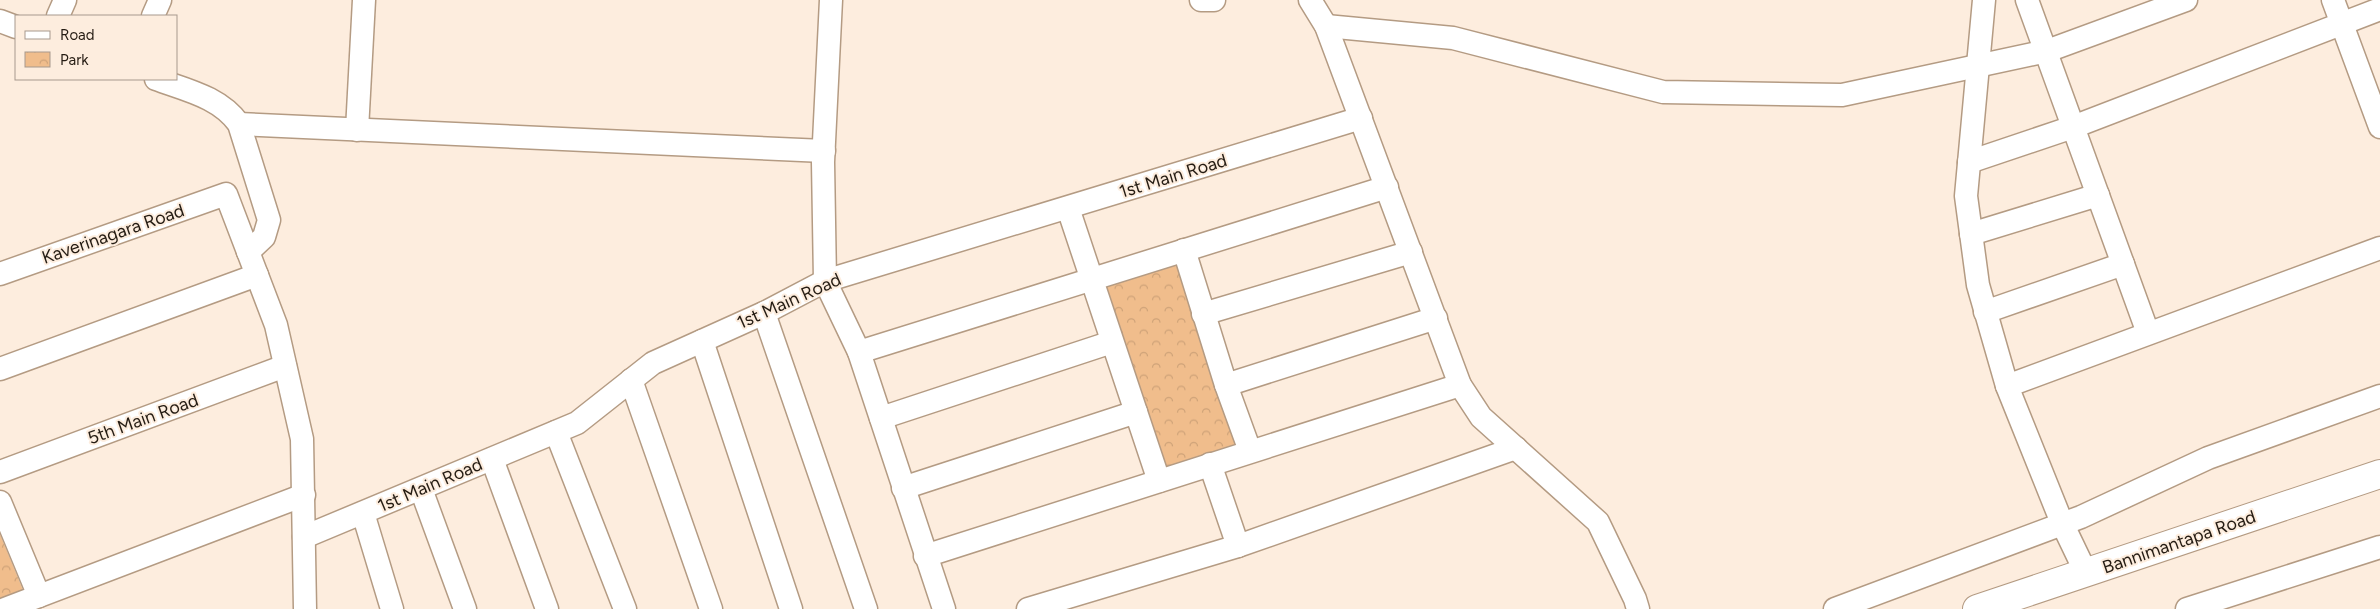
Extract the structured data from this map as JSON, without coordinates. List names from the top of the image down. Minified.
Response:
{"streets":{"main road":["Bannimantapa Road"],"street":["1st Main Road","Kaverinagara Road","5th Main Road"]},"legend":["Road","Park"]}
